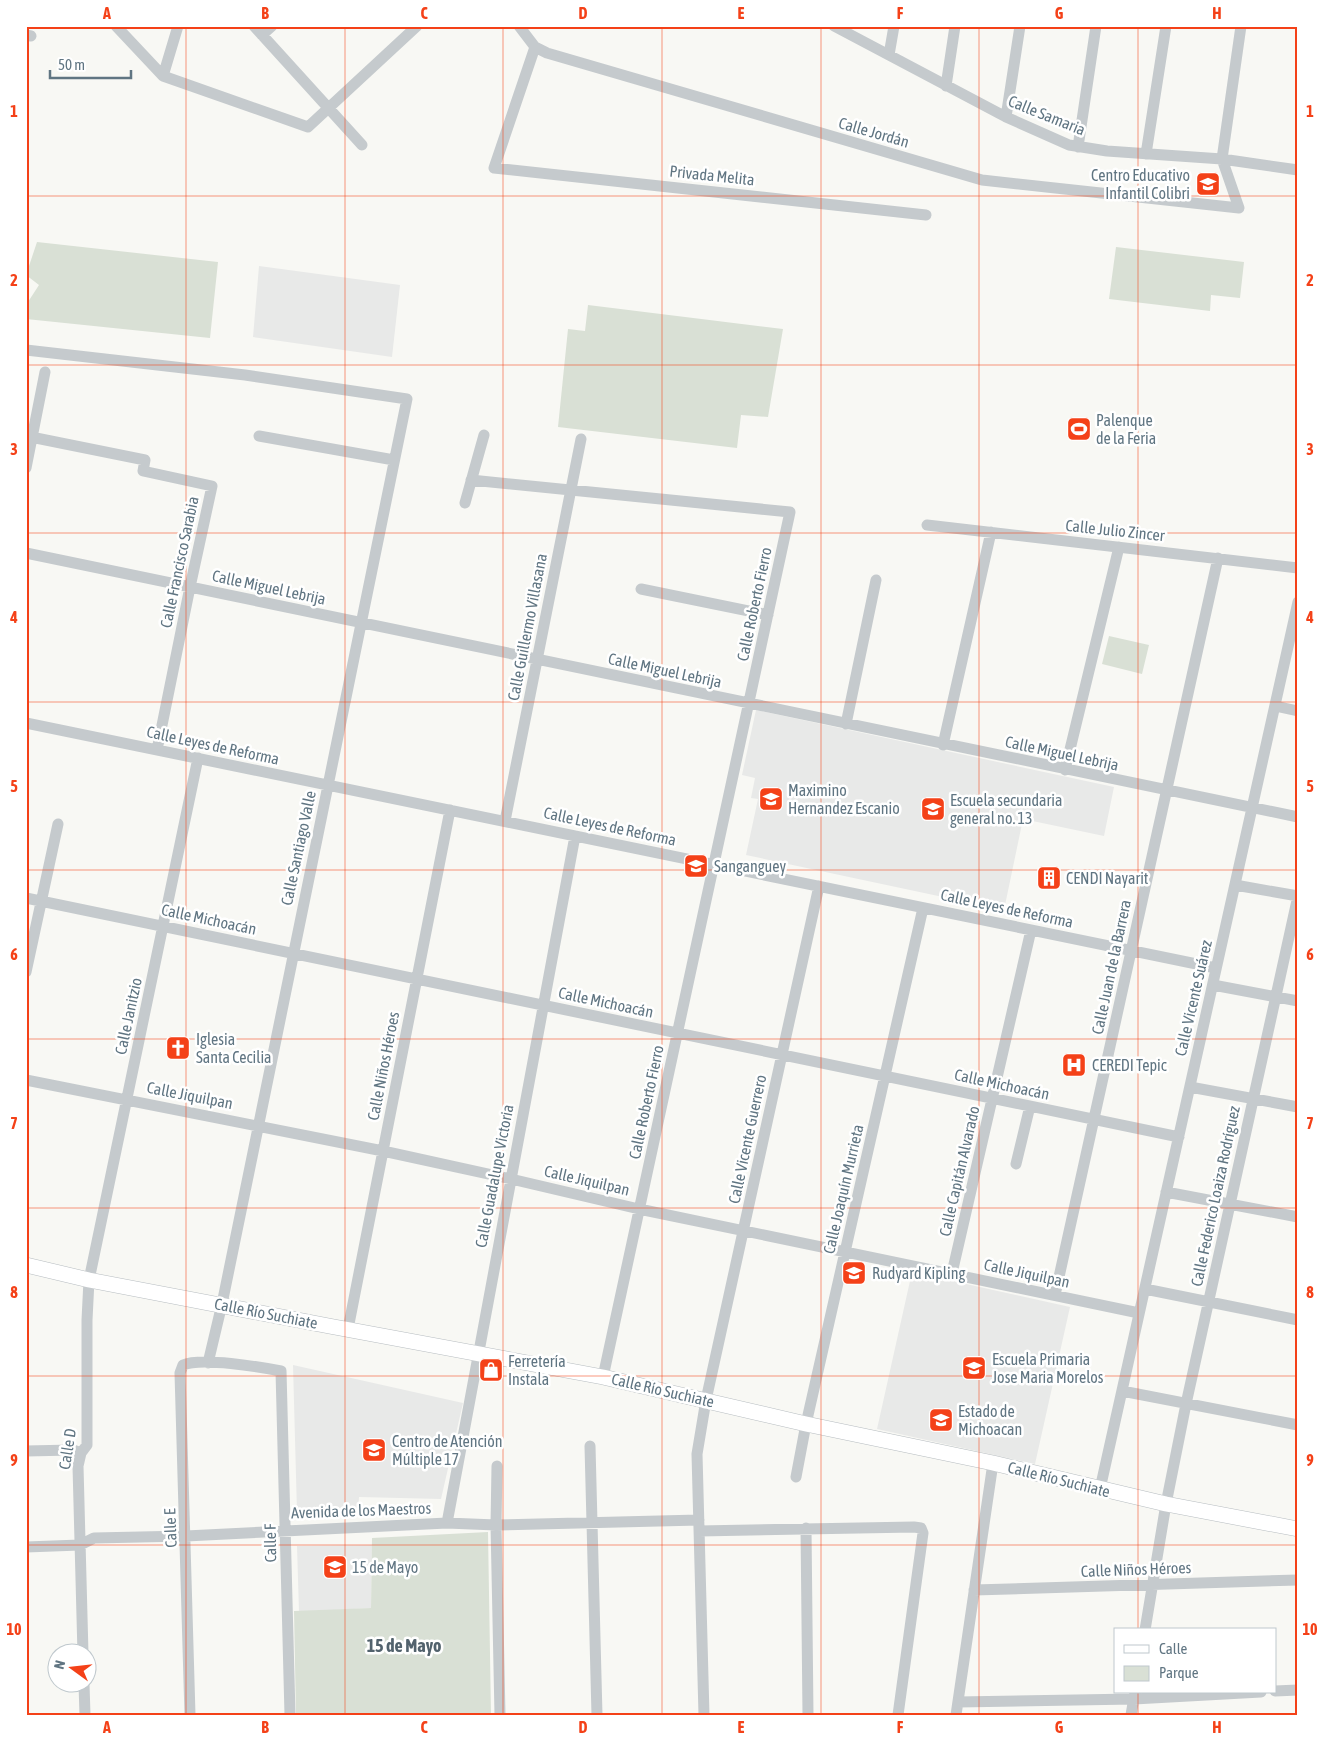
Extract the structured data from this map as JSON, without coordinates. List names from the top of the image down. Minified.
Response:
{"streets":{"main road":["Calle Río Suchiate"],"street":["Calle Samaria","Calle Jordán","Privada Melita","Calle Julio Zincer","Calle Francisco Sarabia","Calle Miguel Lebrija","Calle Roberto Fierro","Calle Guillermo Villasana","Calle Leyes de Reforma","Calle Santiago Valle","Calle Michoacán","Calle Juan de la Barrera","Calle Vicente Suárez","Calle Janitzio","Calle Niños Héroes","Calle Jiquilpan","Calle Vicente Guerrero","Calle Capitán Alvarado","Calle Guadalupe Victoria","Calle Joaquín Murrieta","Calle Federico Loaiza Rodríguez","Calle D","Avenida de los Maestros","Calle E","Calle F"]},"crossings":[["Calle Samaria","Calle Jordán"],["Calle Jordán","Privada Melita"],["Calle Julio Zincer","Calle Juan de la Barrera"],["Calle Francisco Sarabia","Calle Miguel Lebrija"],["Calle Francisco Sarabia","Calle Leyes de Reforma"],["Calle Miguel Lebrija","Calle Roberto Fierro"],["Calle Miguel Lebrija","Calle Guillermo Villasana"],["Calle Miguel Lebrija","Calle Santiago Valle"],["Calle Miguel Lebrija","Calle Juan de la Barrera"],["Calle Miguel Lebrija","Calle Vicente Suárez"],["Calle Roberto Fierro","Calle Guillermo Villasana"],["Calle Roberto Fierro","Calle Leyes de Reforma"],["Calle Roberto Fierro","Calle Michoacán"],["Calle Roberto Fierro","Calle Jiquilpan"],["Calle Roberto Fierro","Calle Río Suchiate"],["Calle Guillermo Villasana","Calle Leyes de Reforma"],["Calle Leyes de Reforma","Calle Santiago Valle"],["Calle Leyes de Reforma","Calle Juan de la Barrera"],["Calle Leyes de Reforma","Calle Vicente Suárez"],["Calle Leyes de Reforma","Calle Janitzio"],["Calle Leyes de Reforma","Calle Niños Héroes"],["Calle Leyes de Reforma","Calle Vicente Guerrero"],["Calle Leyes de Reforma","Calle Capitán Alvarado"],["Calle Leyes de Reforma","Calle Guadalupe Victoria"],["Calle Leyes de Reforma","Calle Joaquín Murrieta"],["Calle Santiago Valle","Calle Michoacán"],["Calle Santiago Valle","Calle Jiquilpan"],["Calle Santiago Valle","Calle Río Suchiate"],["Calle Michoacán","Calle Juan de la Barrera"],["Calle Michoacán","Calle Vicente Suárez"],["Calle Michoacán","Calle Janitzio"],["Calle Michoacán","Calle Niños Héroes"],["Calle Michoacán","Calle Vicente Guerrero"],["Calle Michoacán","Calle Capitán Alvarado"],["Calle Michoacán","Calle Guadalupe Victoria"],["Calle Michoacán","Calle Joaquín Murrieta"],["Calle Juan de la Barrera","Calle Jiquilpan"],["Calle Vicente Suárez","Calle Jiquilpan"],["Calle Vicente Suárez","Calle Río Suchiate"],["Calle Janitzio","Calle Jiquilpan"],["Calle Janitzio","Calle Río Suchiate"],["Calle Janitzio","Calle D"],["Calle Niños Héroes","Calle Jiquilpan"],["Calle Niños Héroes","Calle Federico Loaiza Rodríguez"],["Calle Niños Héroes","Calle Río Suchiate"],["Calle Jiquilpan","Calle Vicente Guerrero"],["Calle Jiquilpan","Calle Capitán Alvarado"],["Calle Jiquilpan","Calle Guadalupe Victoria"],["Calle Jiquilpan","Calle Joaquín Murrieta"],["Calle Vicente Guerrero","Calle Río Suchiate"],["Calle Vicente Guerrero","Avenida de los Maestros"],["Calle Guadalupe Victoria","Calle Río Suchiate"],["Calle Guadalupe Victoria","Avenida de los Maestros"],["Calle Joaquín Murrieta","Calle Río Suchiate"],["Calle Federico Loaiza Rodríguez","Calle Río Suchiate"],["Calle Río Suchiate","Calle D"],["Calle D","Avenida de los Maestros"],["Avenida de los Maestros","Calle E"],["Avenida de los Maestros","Calle F"],["Calle E","Calle F"]],"districts":["15 de Mayo"],"places":{"school or university":["Centro Educativo Infantil Colibri","Maximino Hernandez Escanio","Escuela secundaria general no. 13","Sanganguey","Rudyard Kipling","Escuela Primaria Jose Maria Morelos","Estado de Michoacan","Centro de Atención Múltiple 17","15 de Mayo"],"sports":["Palenque de la Feria"],"building":["CENDI Nayarit"],"church":["Iglesia Santa Cecilia"],"hospital":["CEREDI Tepic"],"shop":["Ferretería Instala"]},"legend":["Calle","Parque"],"scale_bar":"50 m","north":"left","grid":{"columns":["A","B","C","D","E","F","G","H"],"rows":["1","2","3","4","5","6","7","8","9","10"]}}
